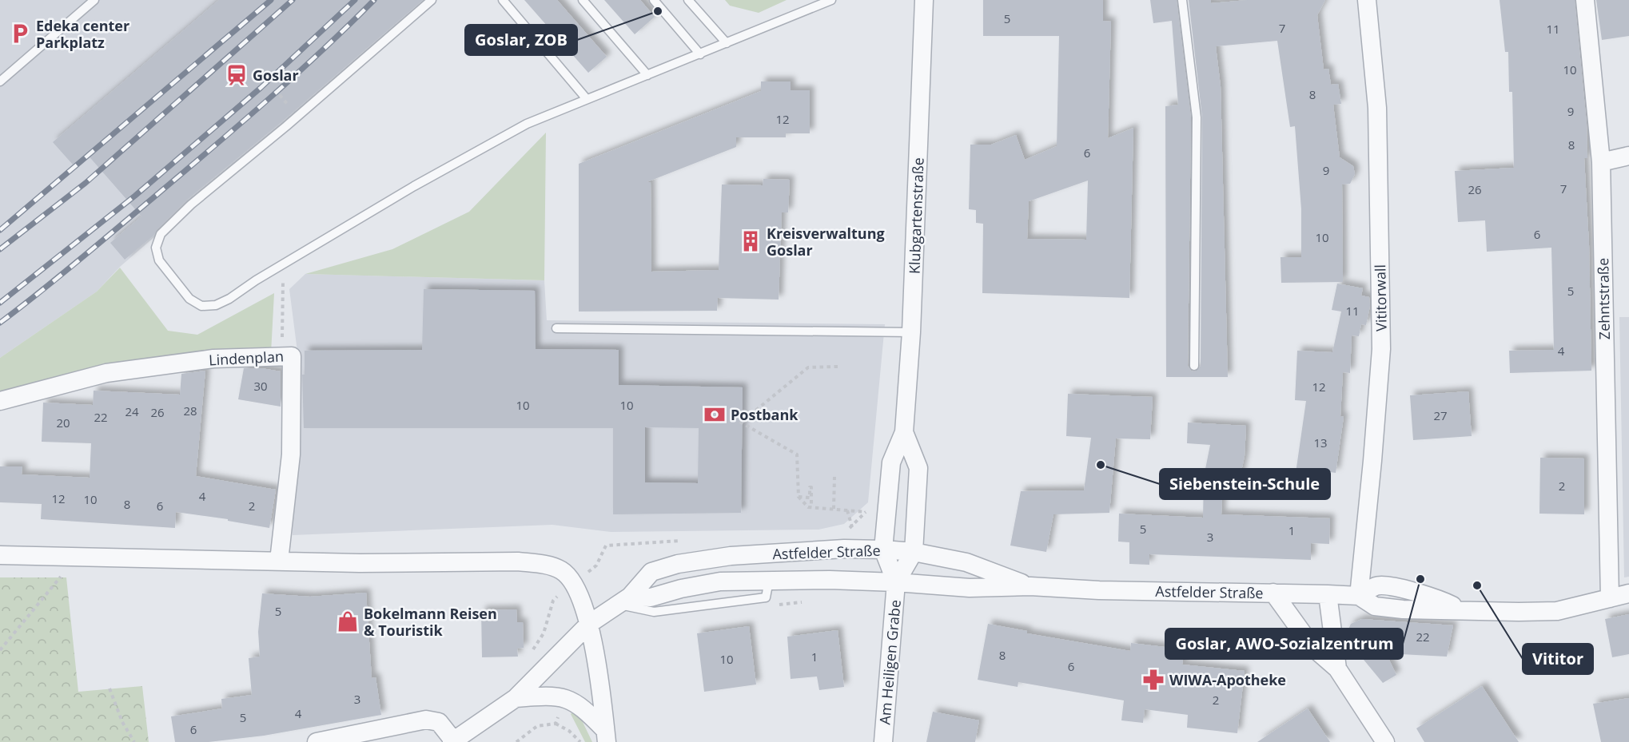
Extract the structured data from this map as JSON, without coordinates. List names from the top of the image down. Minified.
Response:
{"streets":{"street":["Klubgartenstraße","Vititorwall","Zehntstraße","Lindenplan","Astfelder Straße","Am Heiligen Grabe"]},"crossings":[["Klubgartenstraße","Astfelder Straße"],["Klubgartenstraße","Am Heiligen Grabe"],["Vititorwall","Astfelder Straße"],["Astfelder Straße","Am Heiligen Grabe"]],"places":{"other":["Goslar, ZOB","Siebenstein-Schule","Goslar, AWO-Sozialzentrum","Vititor"],"parking":["Edeka center Parkplatz"],"station":["Goslar"],"building":["Kreisverwaltung Goslar"],"bank":["Postbank"],"shop":["Bokelmann Reisen & Touristik"],"pharmacy":["WIWA-Apotheke"]},"house_numbers":["5","7","11","10","8","9","12","8","6","9","7","26","6","10","5","11","4","30","12","10","10","28","24","26","27","22","20","13","2","4","12","10","8","6","2","5","1","3","5","22","8","1","10","6","3","2","4","5","6"]}
